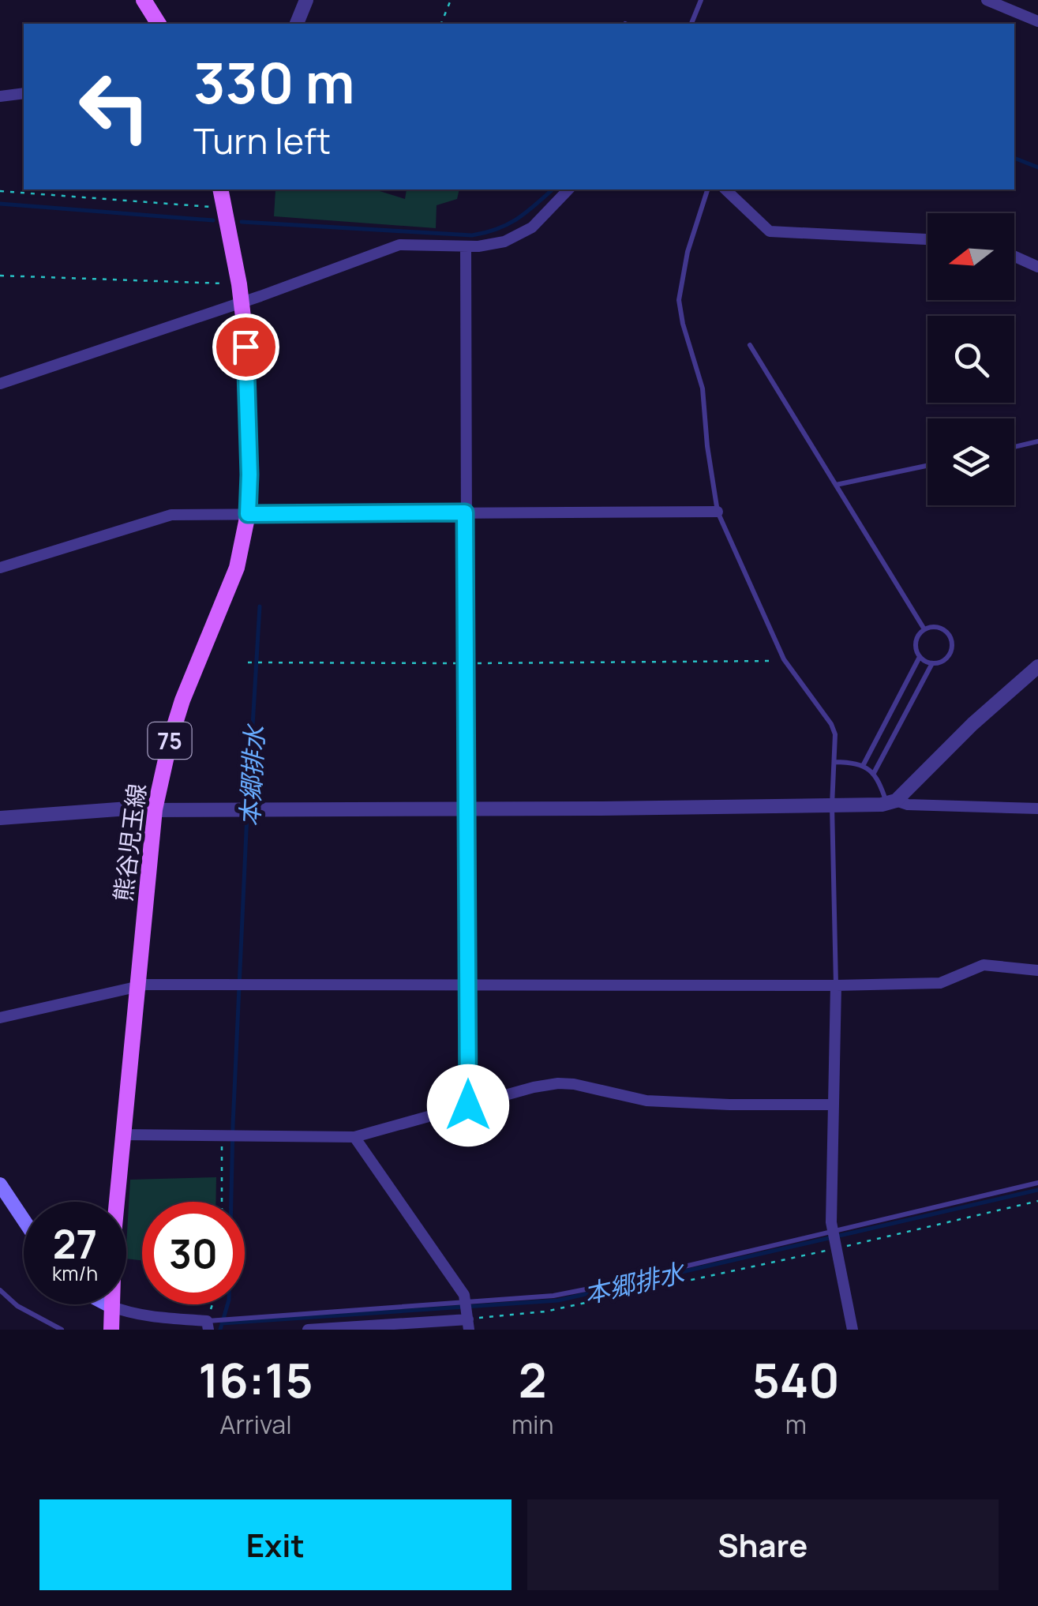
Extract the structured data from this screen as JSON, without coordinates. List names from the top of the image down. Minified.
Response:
{"streets":{"main road":["75","熊谷児玉線"]},"water":["本郷排水"],"north":"left","page":{"turn":["330 m","Turn left"],"speed":"27 km/h","limit":"30","eta":["16:15","Arrival","2","min","540","m"],"buttons":["Exit","Share"]}}
